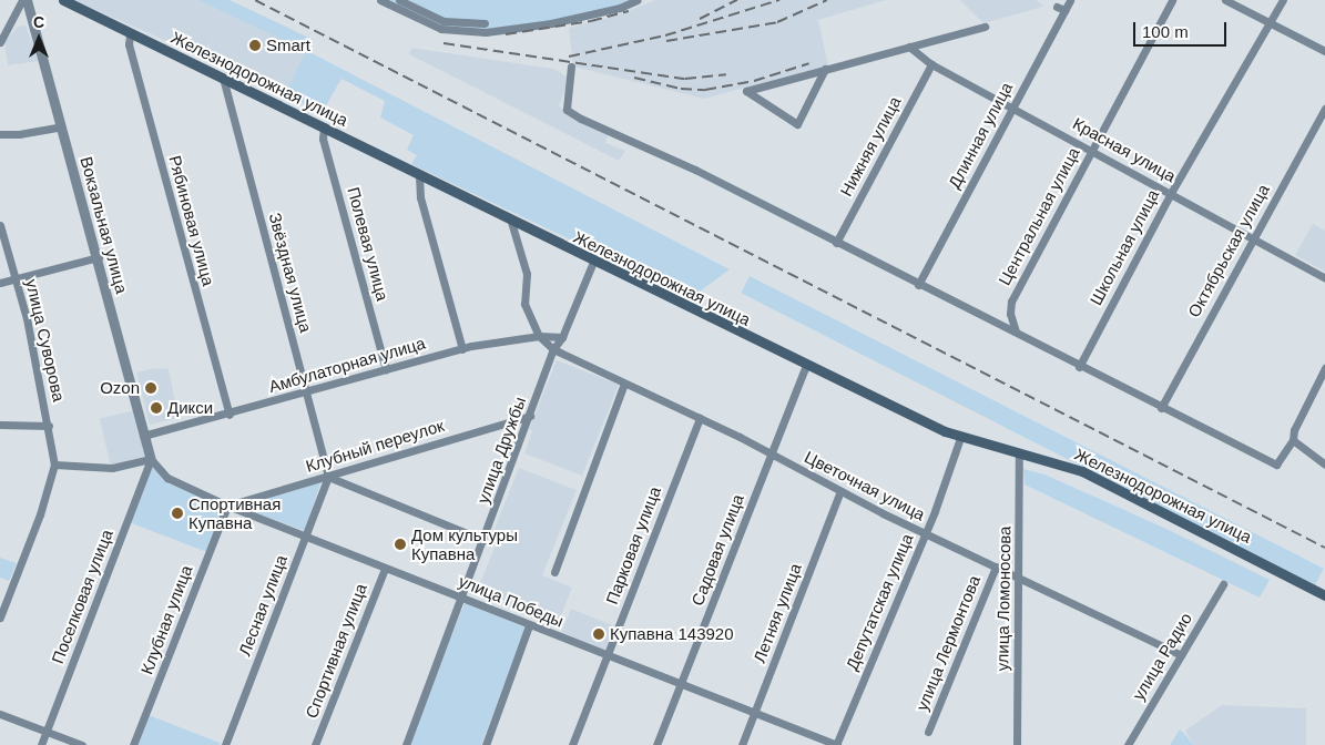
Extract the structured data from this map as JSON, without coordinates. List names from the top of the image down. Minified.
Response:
{"streets":{"main road":["Железнодорожная улица"],"street":["Длинная улица","Нижняя улица","Красная улица","Центральная улица","Рябиновая улица","Вокзальная улица","Полевая улица","Школьная улица","Октябрьская улица","Звёздная улица","улица Суворова","Амбулаторная улица","Клубный переулок","улица Дружбы","Цветочная улица","Парковая улица","Садовая улица","Поселковая улица","улица Ломоносова","улица Победы","Депутатская улица","Лесная улица","Летняя улица","Клубная улица","улица Лермонтова","Спортивная улица","улица Радио"]},"crossings":[["Железнодорожная улица","Рябиновая улица"],["Железнодорожная улица","Полевая улица"],["Железнодорожная улица","Звёздная улица"],["Железнодорожная улица","улица Дружбы"],["Железнодорожная улица","Садовая улица"],["Железнодорожная улица","улица Ломоносова"],["Железнодорожная улица","Депутатская улица"],["Длинная улица","Красная улица"],["Нижняя улица","Красная улица"],["Красная улица","Центральная улица"],["Красная улица","Школьная улица"],["Красная улица","Октябрьская улица"],["Рябиновая улица","Амбулаторная улица"],["Вокзальная улица","Амбулаторная улица"],["Вокзальная улица","Поселковая улица"],["Вокзальная улица","улица Победы"],["Полевая улица","Амбулаторная улица"],["Звёздная улица","Амбулаторная улица"],["Звёздная улица","Клубный переулок"],["Звёздная улица","Лесная улица"],["Амбулаторная улица","улица Дружбы"],["Амбулаторная улица","Цветочная улица"],["Клубный переулок","улица Дружбы"],["Клубный переулок","улица Победы"],["Клубный переулок","Лесная улица"],["Клубный переулок","Клубная улица"],["улица Дружбы","Цветочная улица"],["улица Дружбы","улица Победы"],["Цветочная улица","Парковая улица"],["Цветочная улица","Садовая улица"],["Цветочная улица","улица Ломоносова"],["Цветочная улица","Депутатская улица"],["Цветочная улица","Летняя улица"],["Цветочная улица","улица Лермонтова"],["Цветочная улица","улица Радио"],["Парковая улица","улица Победы"],["Садовая улица","улица Победы"],["Поселковая улица","улица Победы"],["улица Победы","Депутатская улица"],["улица Победы","Лесная улица"],["улица Победы","Летняя улица"],["улица Победы","Клубная улица"],["улица Победы","Спортивная улица"]],"places":["Smart","Ozon","Дикси","Спортивная Купавна","Дом культуры Купавна","Купавна 143920"],"scale_bar":"100 m","north":"top"}
